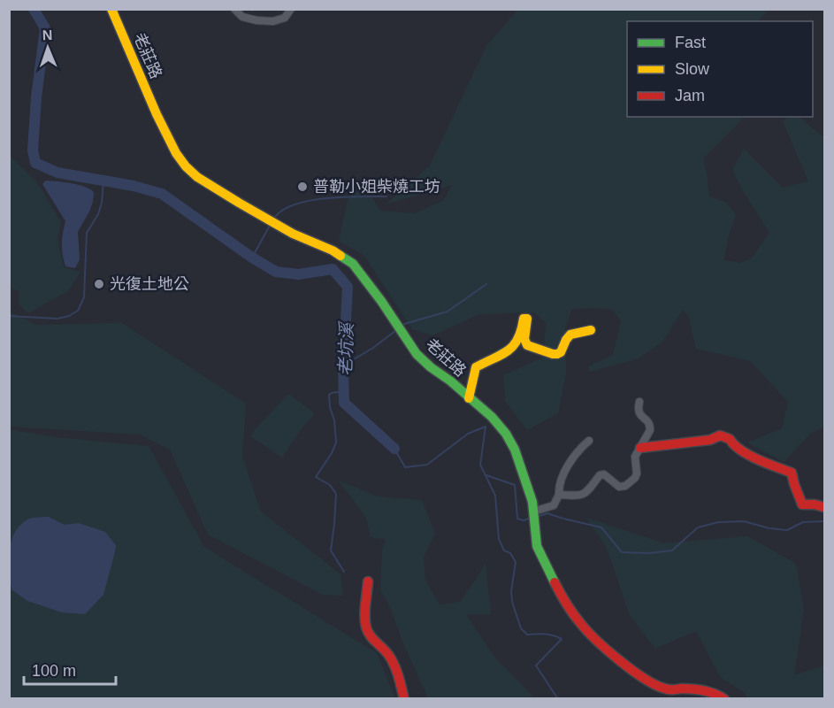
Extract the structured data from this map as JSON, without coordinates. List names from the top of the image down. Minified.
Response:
{"streets":{"street":["老莊路"]},"water":["老坑溪"],"places":["普勒小姐柴燒工坊","光復土地公"],"legend":["Fast","Slow","Jam"],"scale_bar":"100 m","north":"top"}
